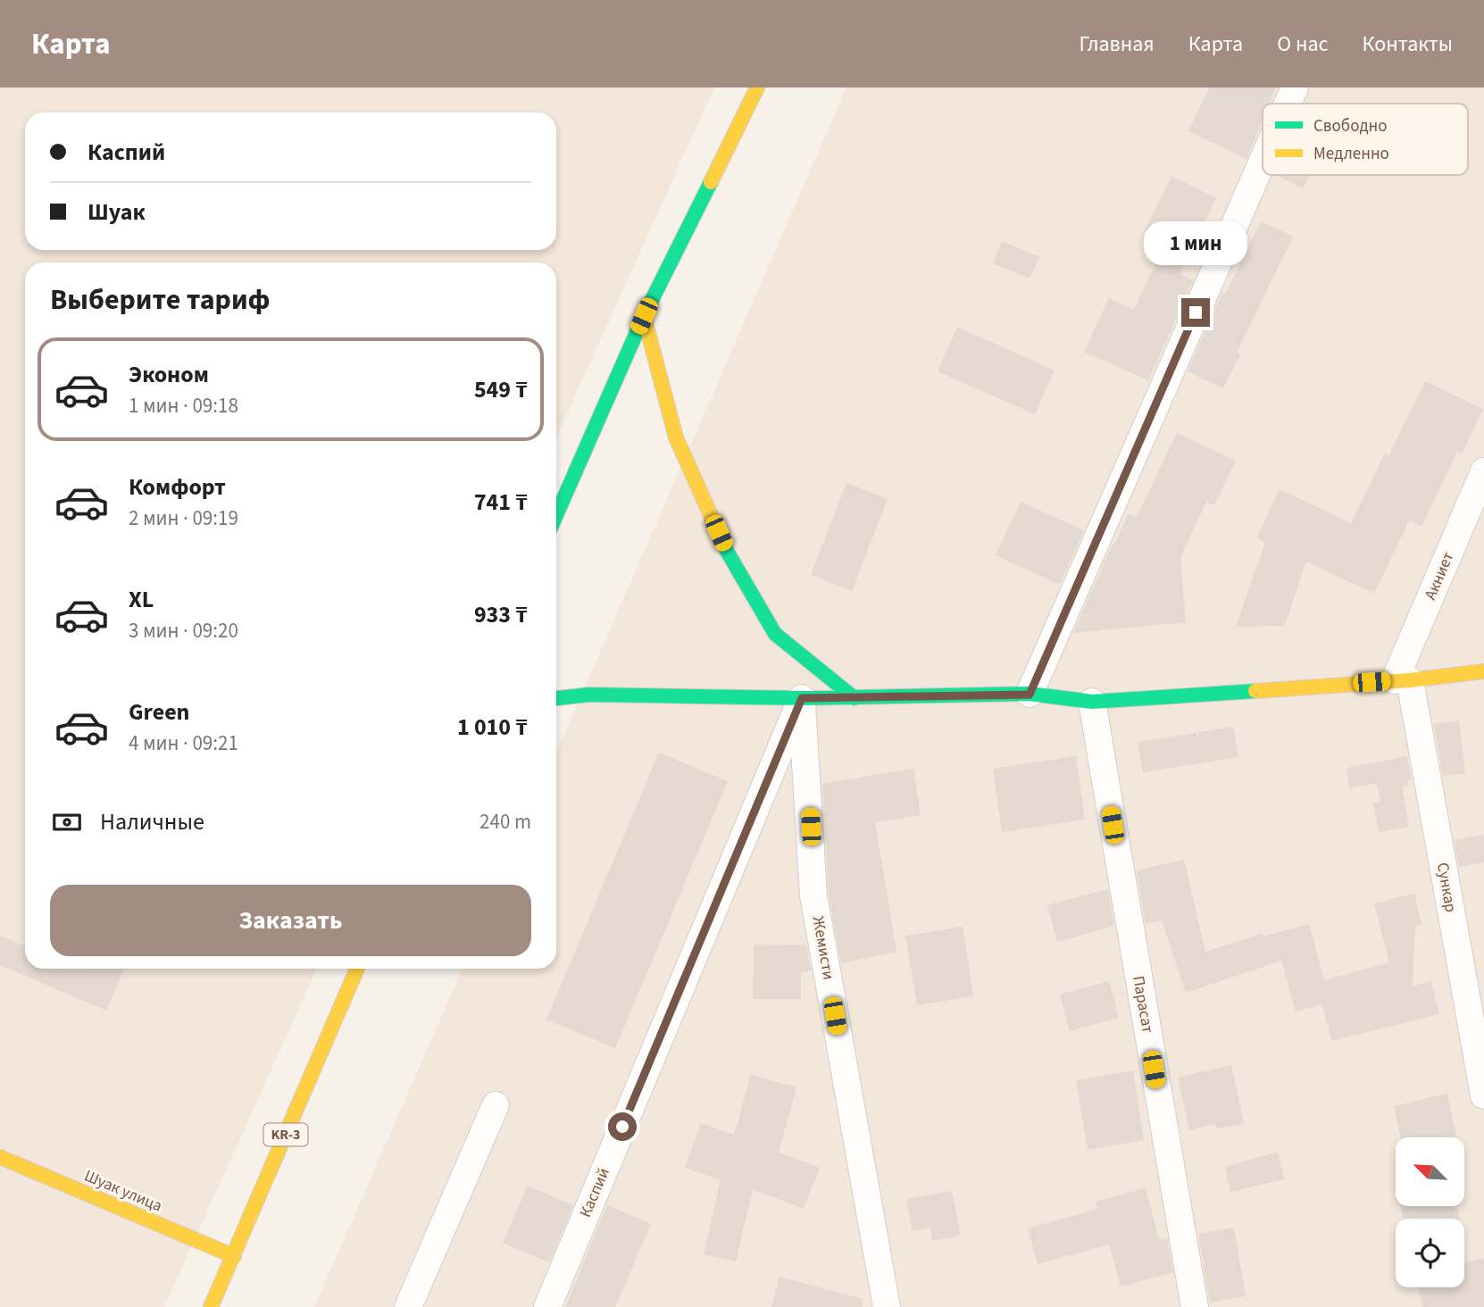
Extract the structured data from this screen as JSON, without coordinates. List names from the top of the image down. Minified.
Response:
{"streets":{"street":["Акниет","Сункар","Жемисти","Парасат","KR-3","Шуак улица","Каспий"]},"crossings":[["Акниет","Сункар"],["Жемисти","Каспий"],["KR-3","Шуак улица"]],"legend":["Свободно","Медленно"],"north":"top left","page":{"header":"Карта","nav":["Главная","Карта","О нас","Контакты"],"banner":["Каспий","Шуак"],"bubble":"1 мин","heading":"Выберите тариф","list":[{"name":"Эконом","note":"1 мин · 09:18","value":"549 ₸"},{"name":"Комфорт","note":"2 мин · 09:19","value":"741 ₸"},{"name":"XL","note":"3 мин · 09:20","value":"933 ₸"},{"name":"Green","note":"4 мин · 09:21","value":"1 010 ₸"}],"pay":["Наличные","240 m"],"buttons":"Заказать"}}
